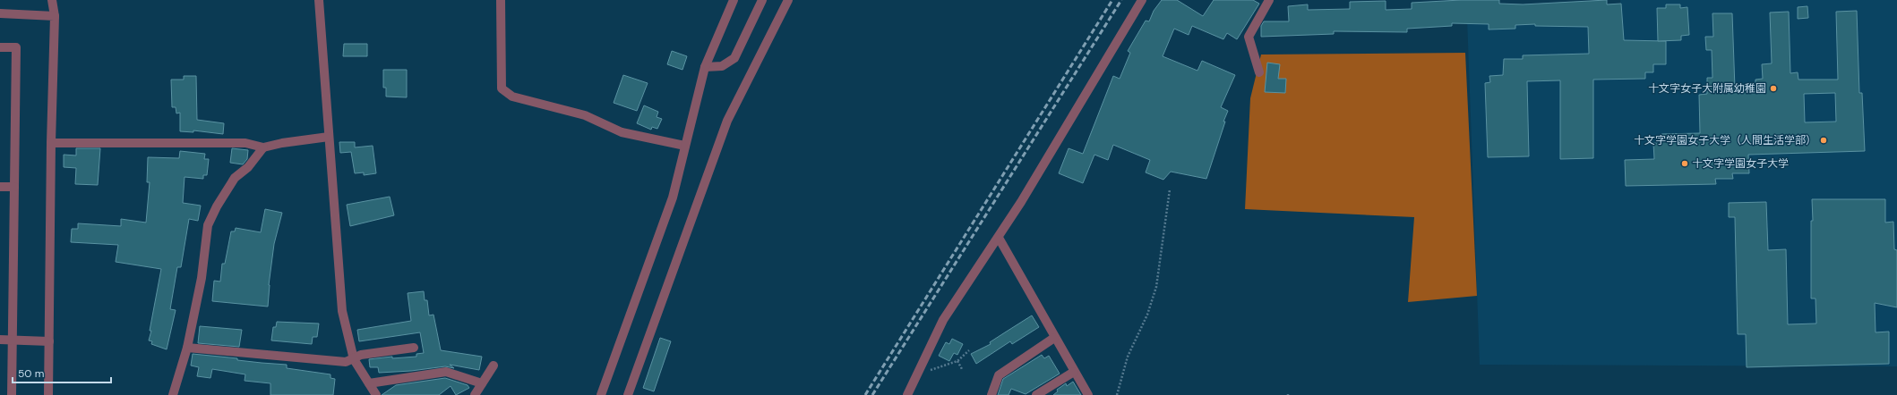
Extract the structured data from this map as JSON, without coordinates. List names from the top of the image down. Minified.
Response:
{"places":["十文字女子大附属幼稚園","十文字学園女子大学（人間生活学部）","十文字学園女子大学"],"scale_bar":"50 m"}
